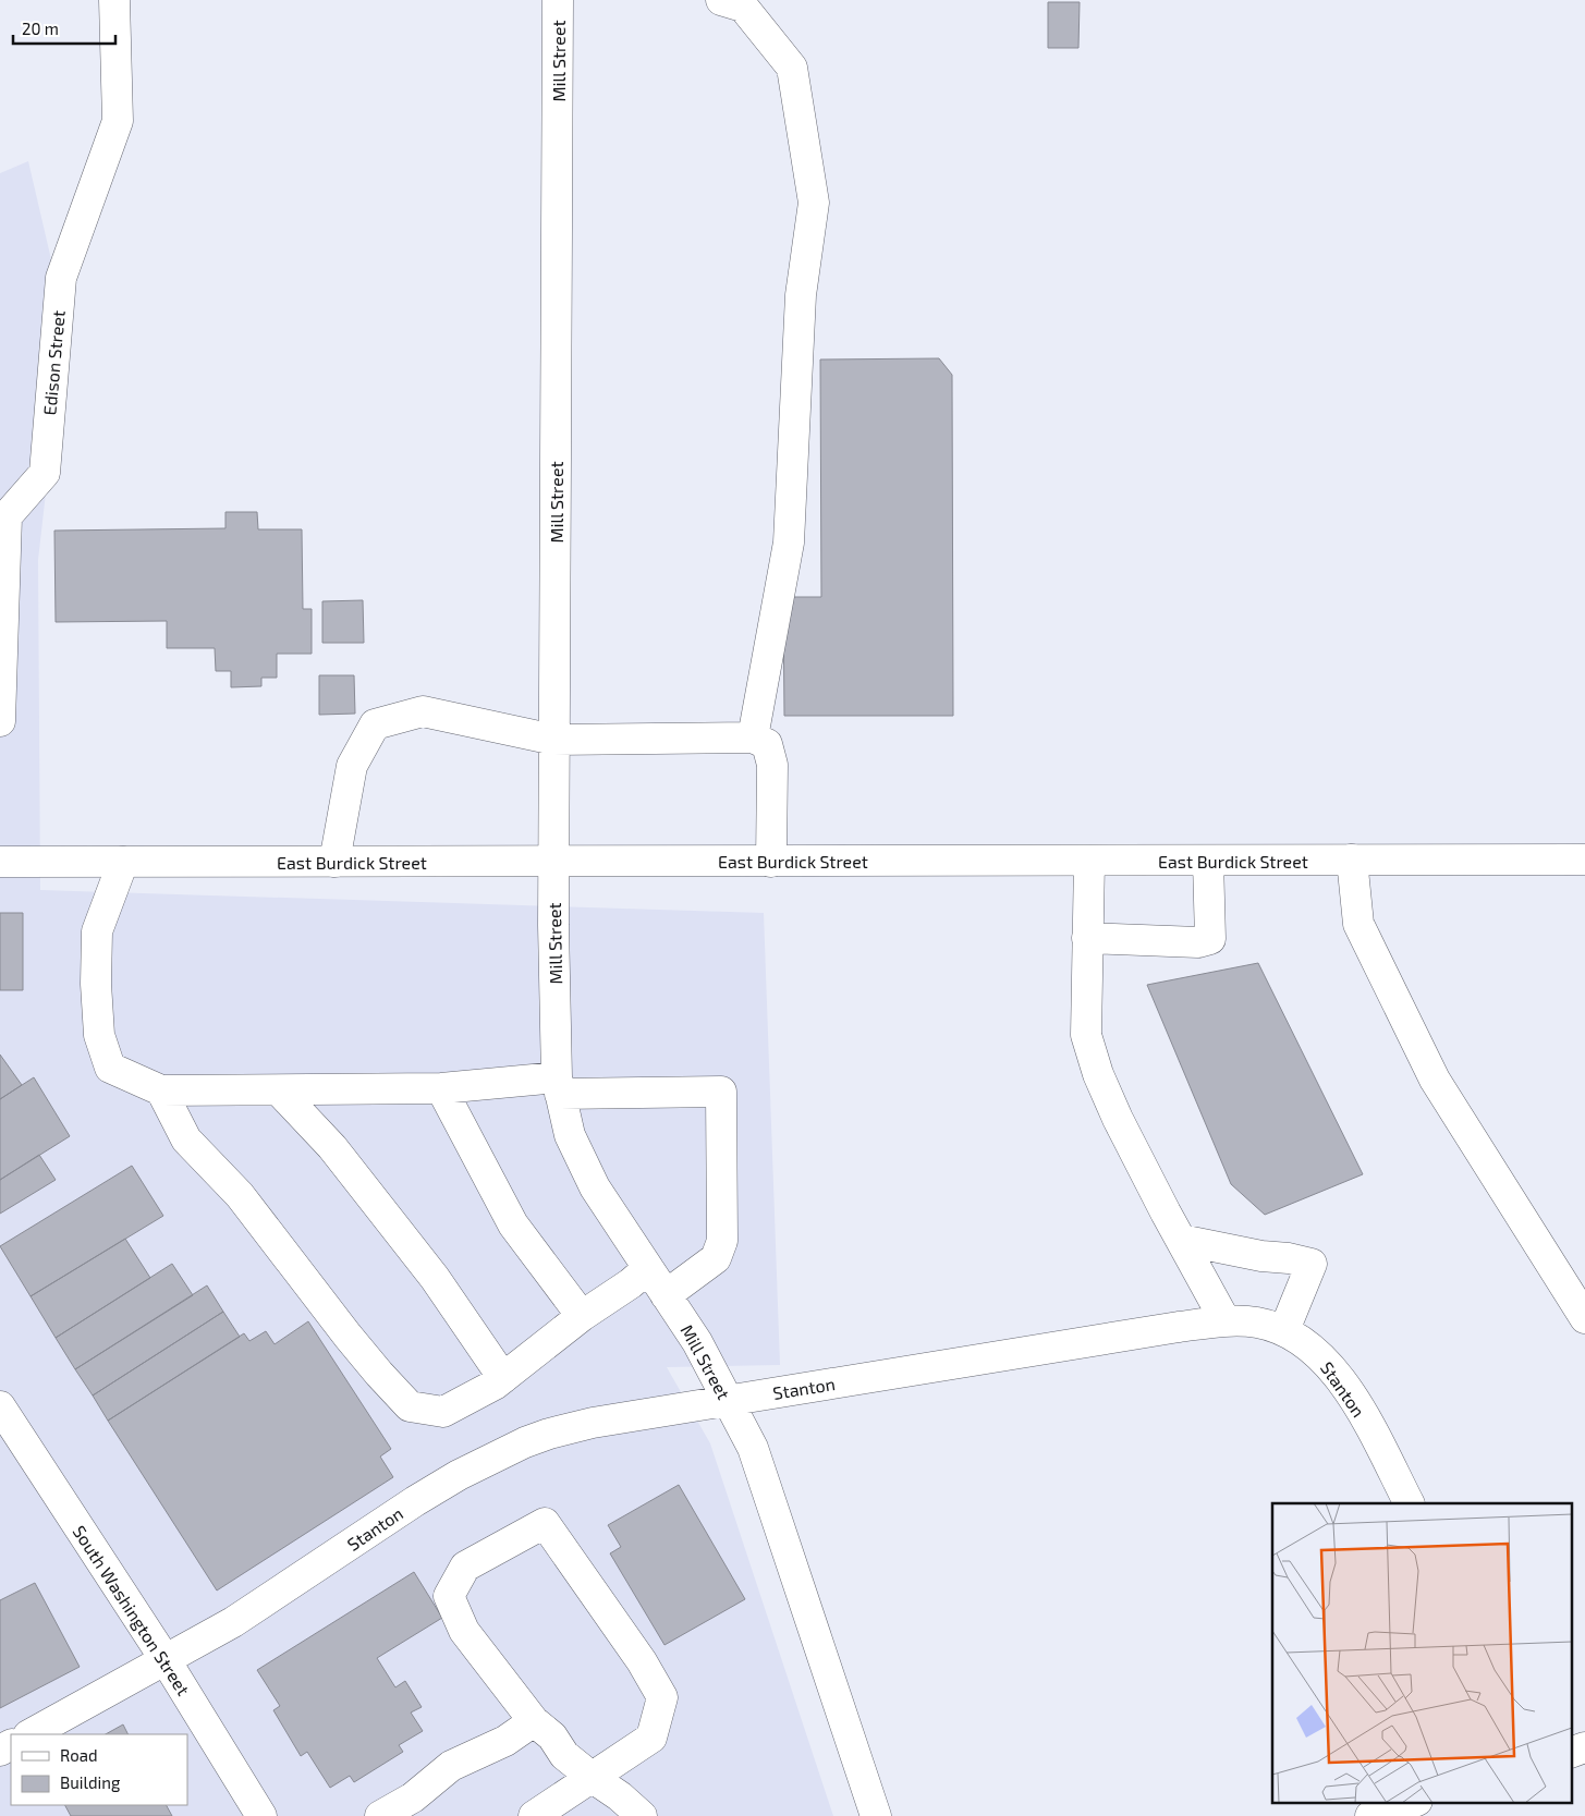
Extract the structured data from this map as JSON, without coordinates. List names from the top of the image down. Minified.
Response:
{"streets":{"street":["Mill Street","Edison Street","East Burdick Street","Stanton","South Washington Street"]},"crossings":[["Mill Street","East Burdick Street"],["Mill Street","Stanton"],["Stanton","South Washington Street"]],"legend":["Road","Building"],"scale_bar":"20 m"}
